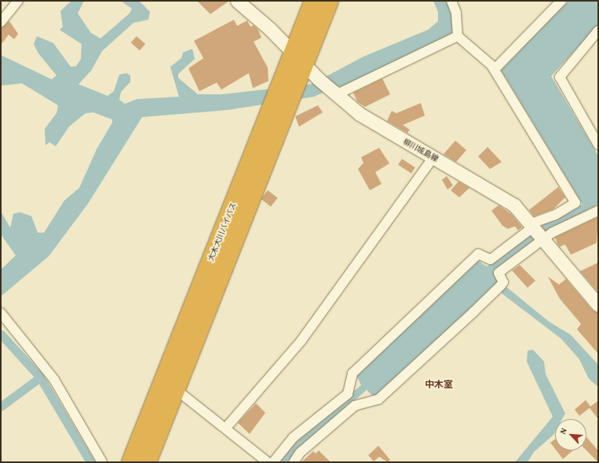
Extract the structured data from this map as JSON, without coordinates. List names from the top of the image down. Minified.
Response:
{"streets":{"highway":["大木大川バイパス"],"main road":["柳川城島線"]},"crossings":[["柳川城島線","大木大川バイパス"]],"districts":["中木室"],"north":"top left"}
